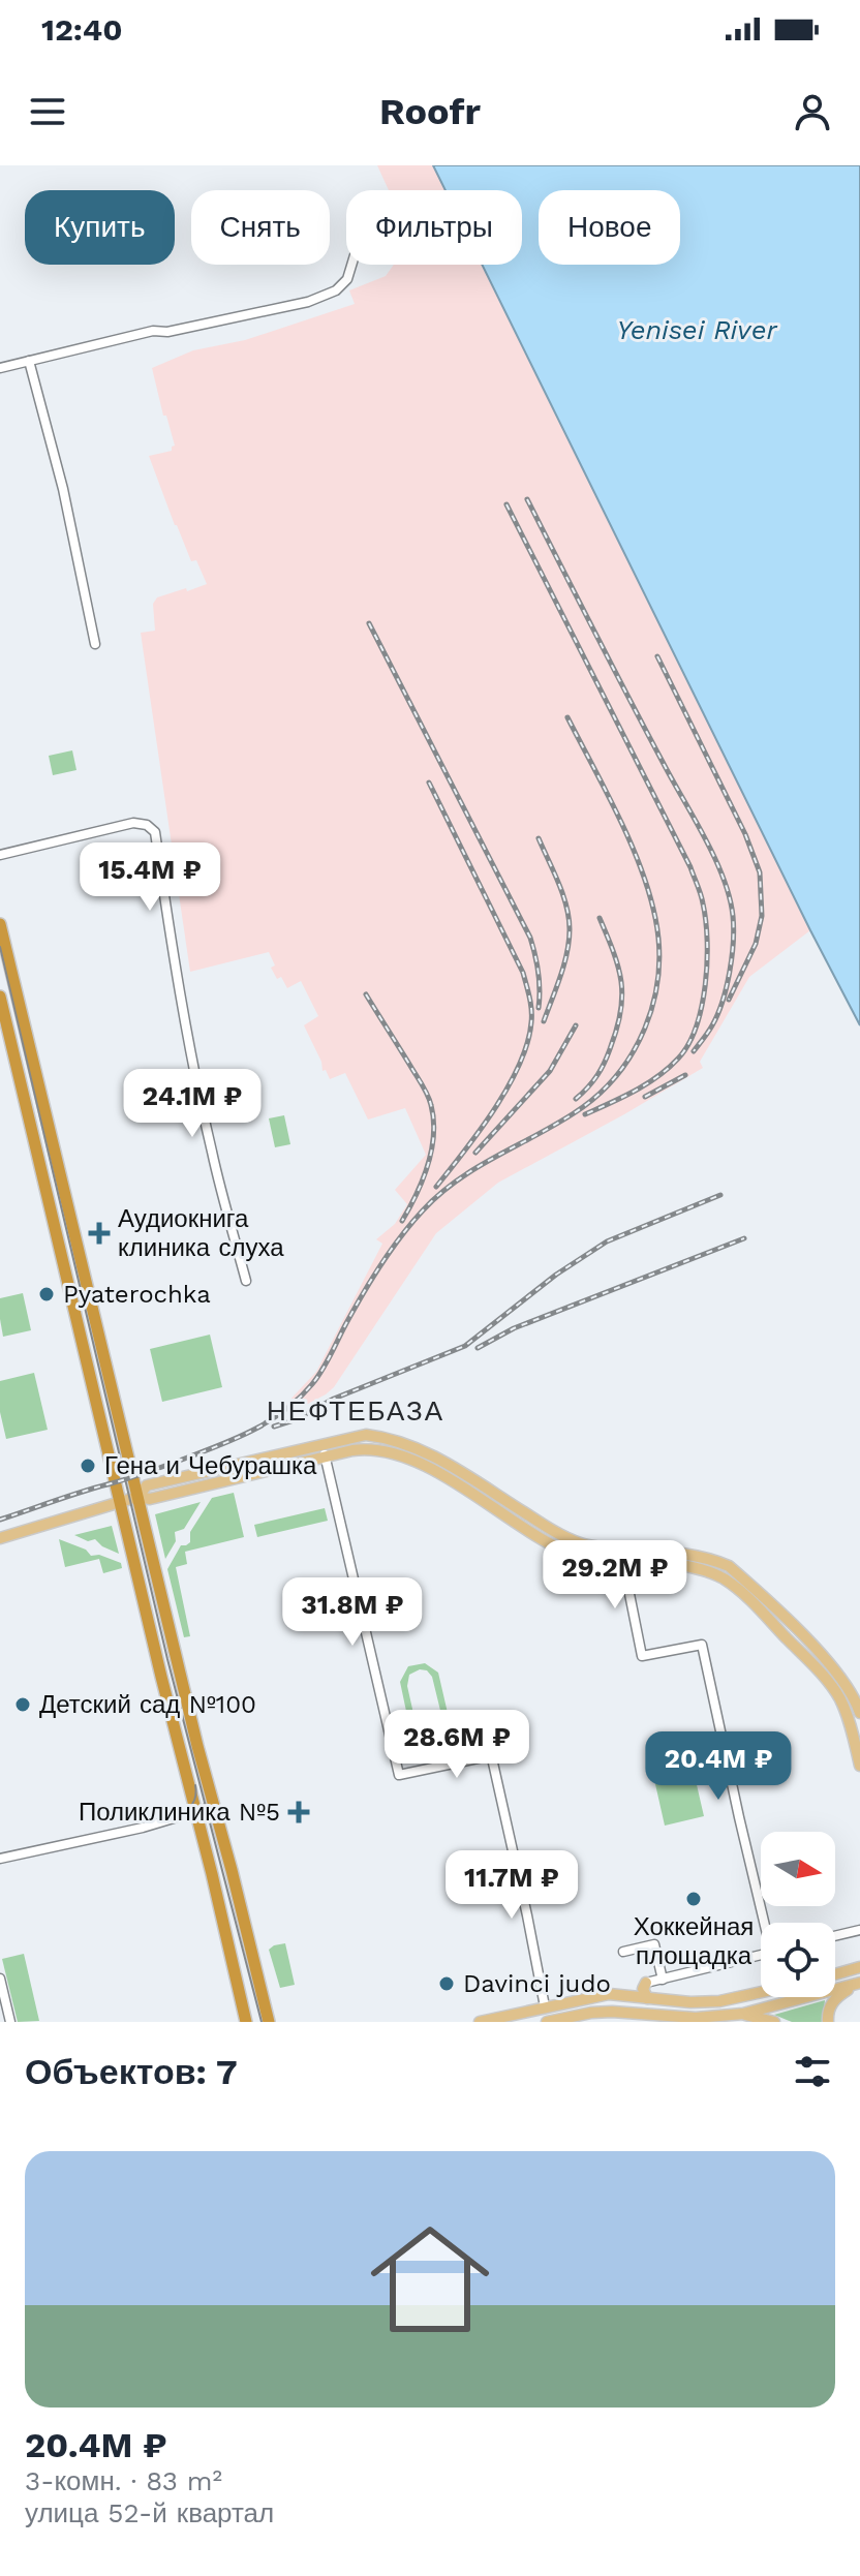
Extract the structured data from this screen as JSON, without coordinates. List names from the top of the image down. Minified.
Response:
{"districts":["НЕФТЕБАЗА"],"water":["Yenisei River"],"places":{"health":["Аудиокнига клиника слуха","Поликлиника №5"],"other":["Pyaterochka","Гена и Чебурашка","Детский сад №100","Хоккейная площадка","Davinci judo"]},"north":"right","page":{"status":"12:40","header":"Roofr","chip":["Купить","Снять","Фильтры","Новое"],"price":["15.4M ₽","24.1M ₽","29.2M ₽","31.8M ₽","28.6M ₽","20.4M ₽","11.7M ₽"],"heading":"Объектов: 7","list":[{"name":"20.4M ₽","note":"3-комн. · 83 m² · улица 52-й квартал"}]}}
